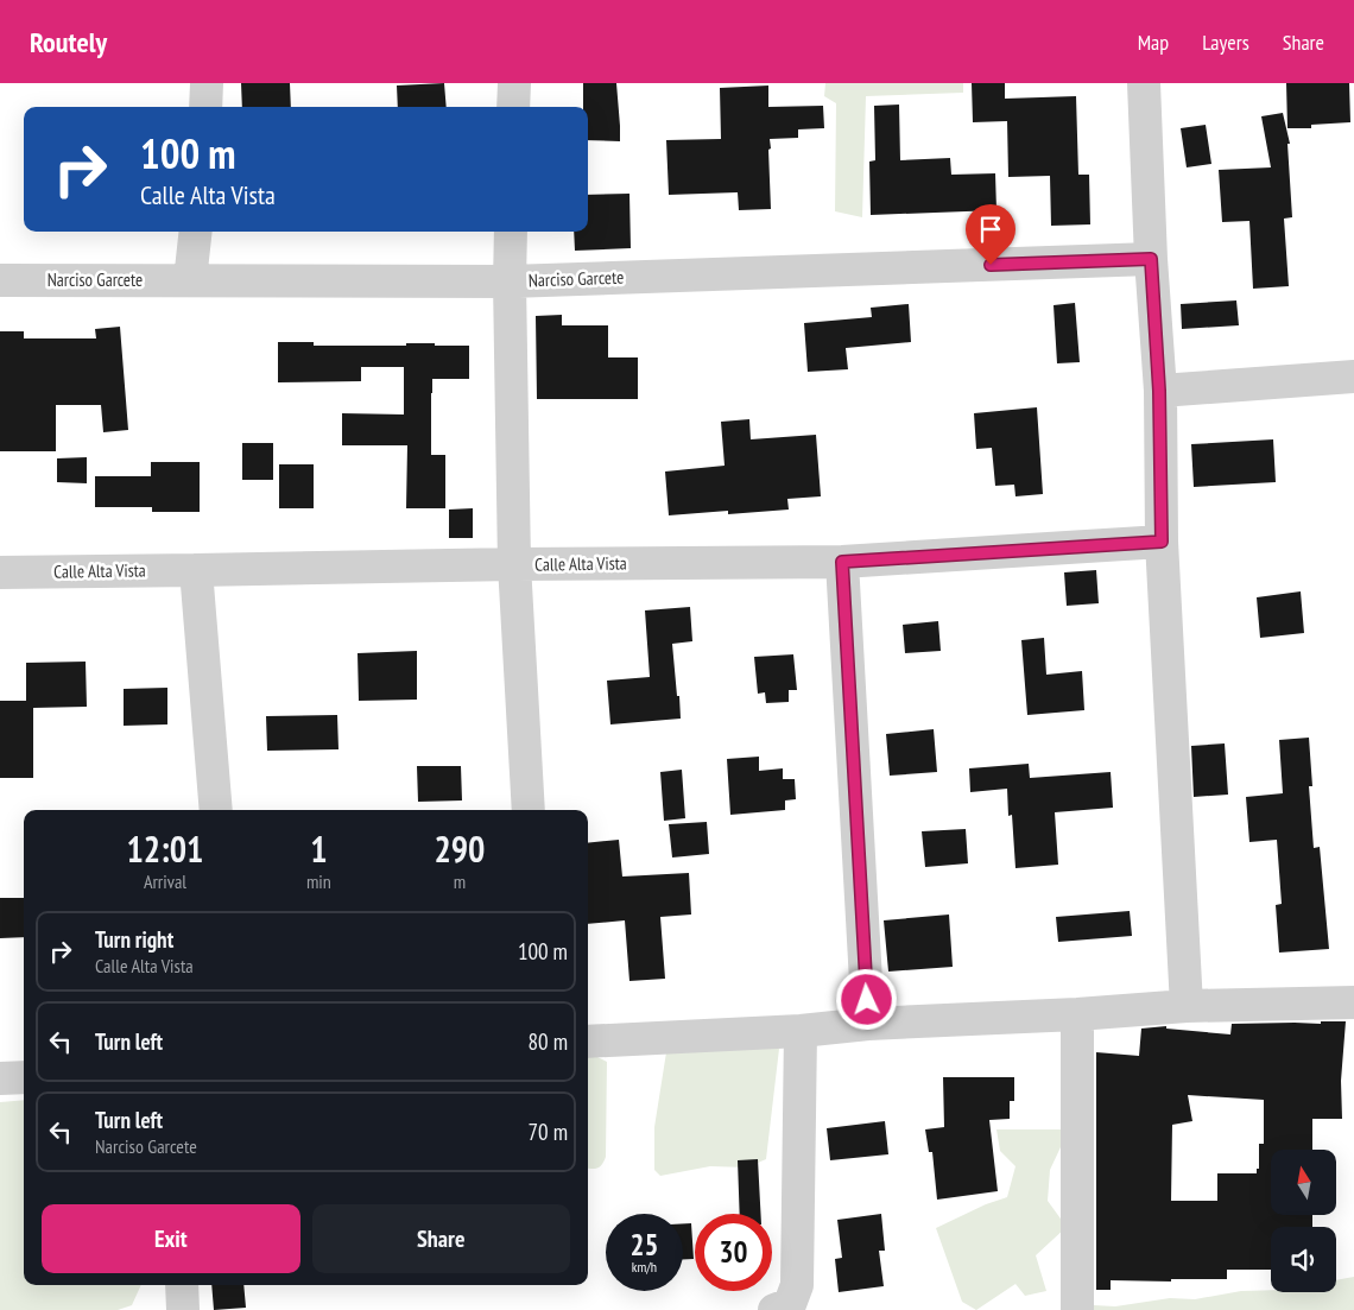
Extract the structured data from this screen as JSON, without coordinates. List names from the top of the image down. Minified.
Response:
{"streets":{"street":["Narciso Garcete","Calle Alta Vista"]},"north":"top","page":{"header":"Routely","nav":["Map","Layers","Share"],"turn":["100 m","Calle Alta Vista"],"eta":["12:01","Arrival","1","min","290","m"],"list":[{"name":"Turn right","note":"Calle Alta Vista","value":"100 m"},{"name":"Turn left","value":"80 m"},{"name":"Turn left","note":"Narciso Garcete","value":"70 m"}],"buttons":["Exit","Share"],"speed":"25 km/h","limit":"30"}}
